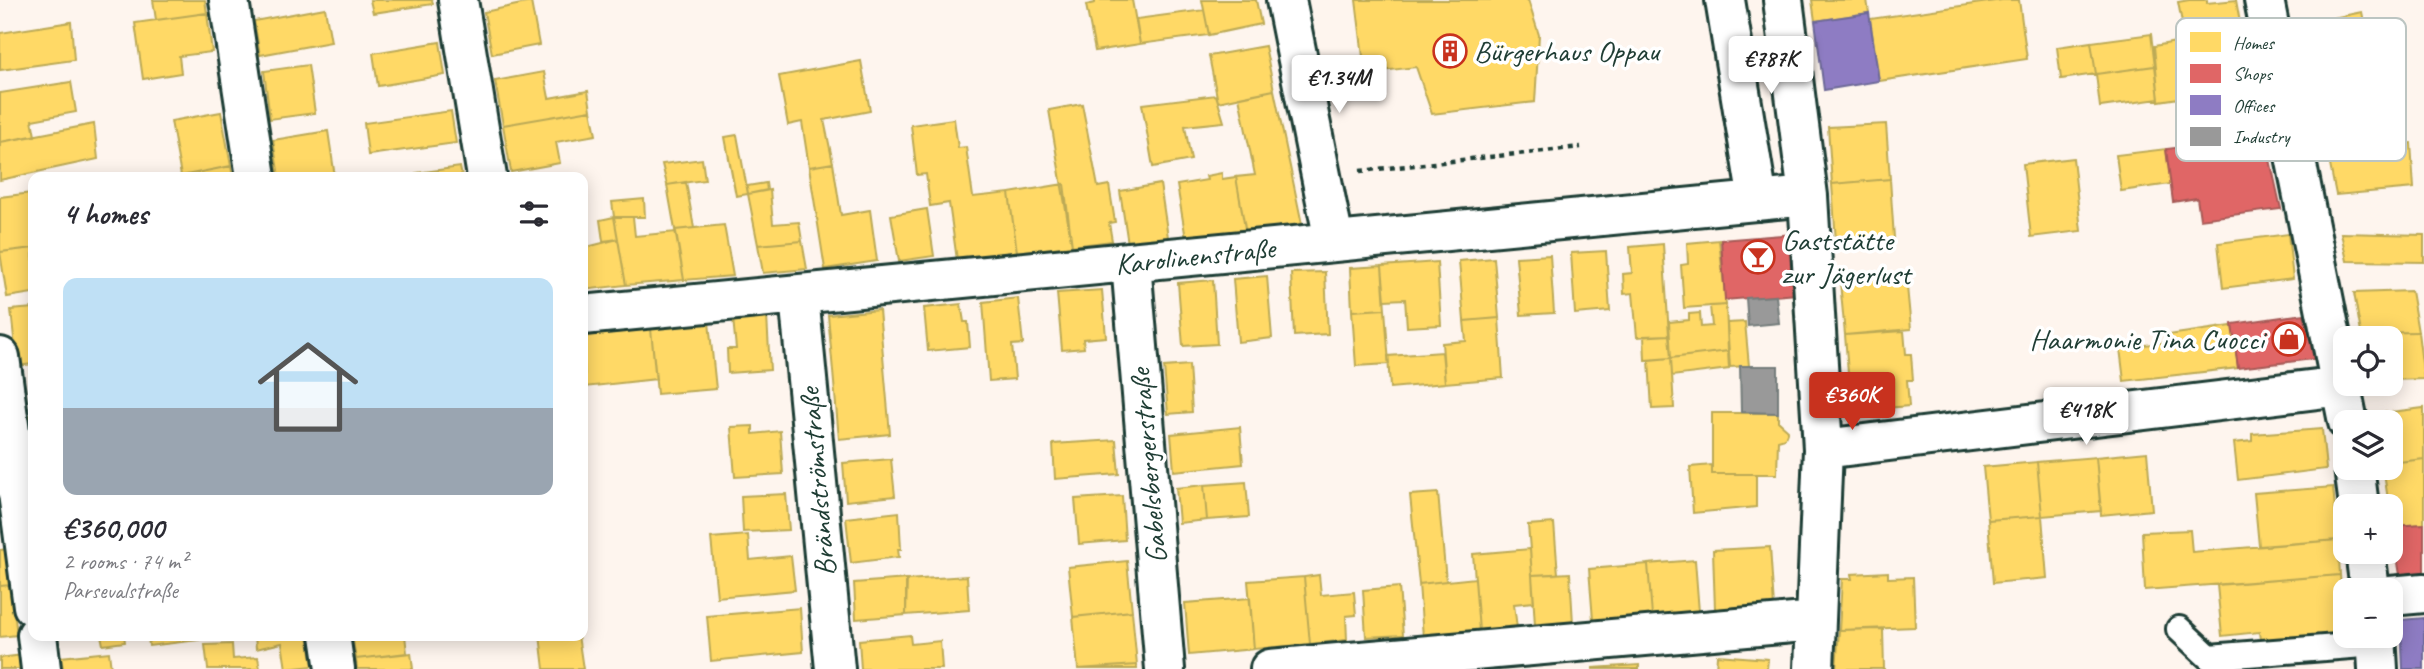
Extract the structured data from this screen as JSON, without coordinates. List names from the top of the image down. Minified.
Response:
{"streets":{"street":["Karolinenstraße","Gabelsbergerstraße","Brändströmstraße"]},"crossings":[["Karolinenstraße","Gabelsbergerstraße"],["Karolinenstraße","Brändströmstraße"]],"places":{"building":["Bürgerhaus Oppau"],"bar":["Gaststätte zur Jägerlust"],"shop":["Haarmonie Tina Cuocci"]},"legend":["Homes","Shops","Offices","Industry"],"page":{"price":["€787K","€1.34M","€360K","€418K"],"heading":"4 homes","list":[{"name":"€360,000","note":"2 rooms · 74 m² · Parsevalstraße"}],"map_buttons":["+","−"]}}
